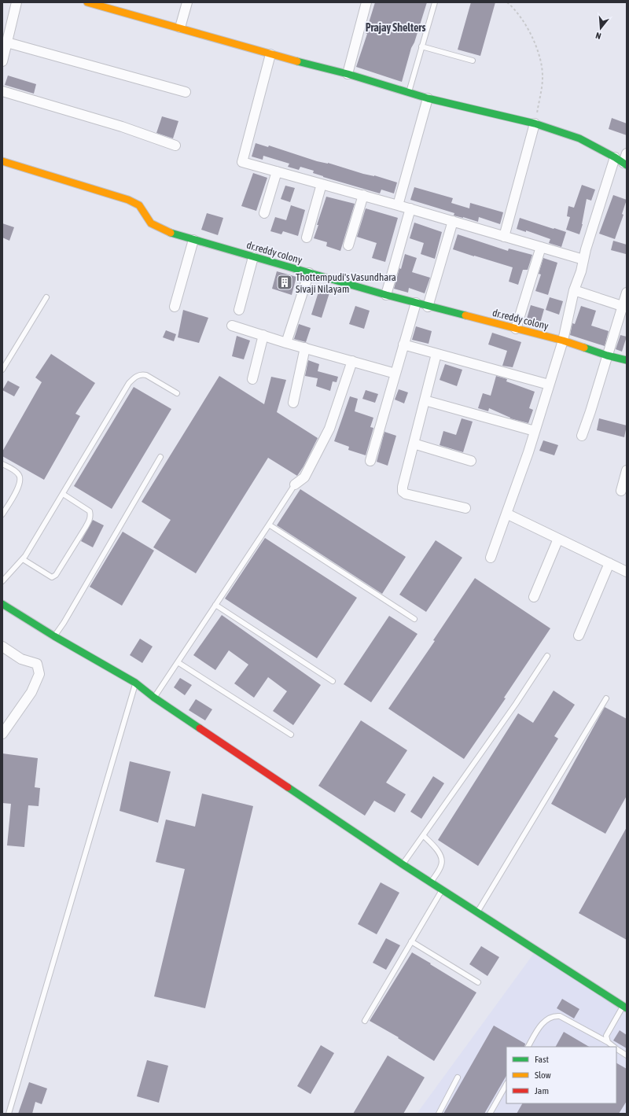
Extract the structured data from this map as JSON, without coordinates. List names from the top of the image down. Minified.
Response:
{"streets":{"street":["dr.reddy colony"]},"districts":["Prajay Shelters"],"places":{"building":["Thottempudi's Vasundhara Sivaji Nilayam"]},"legend":["Fast","Slow","Jam"],"north":"bottom"}
